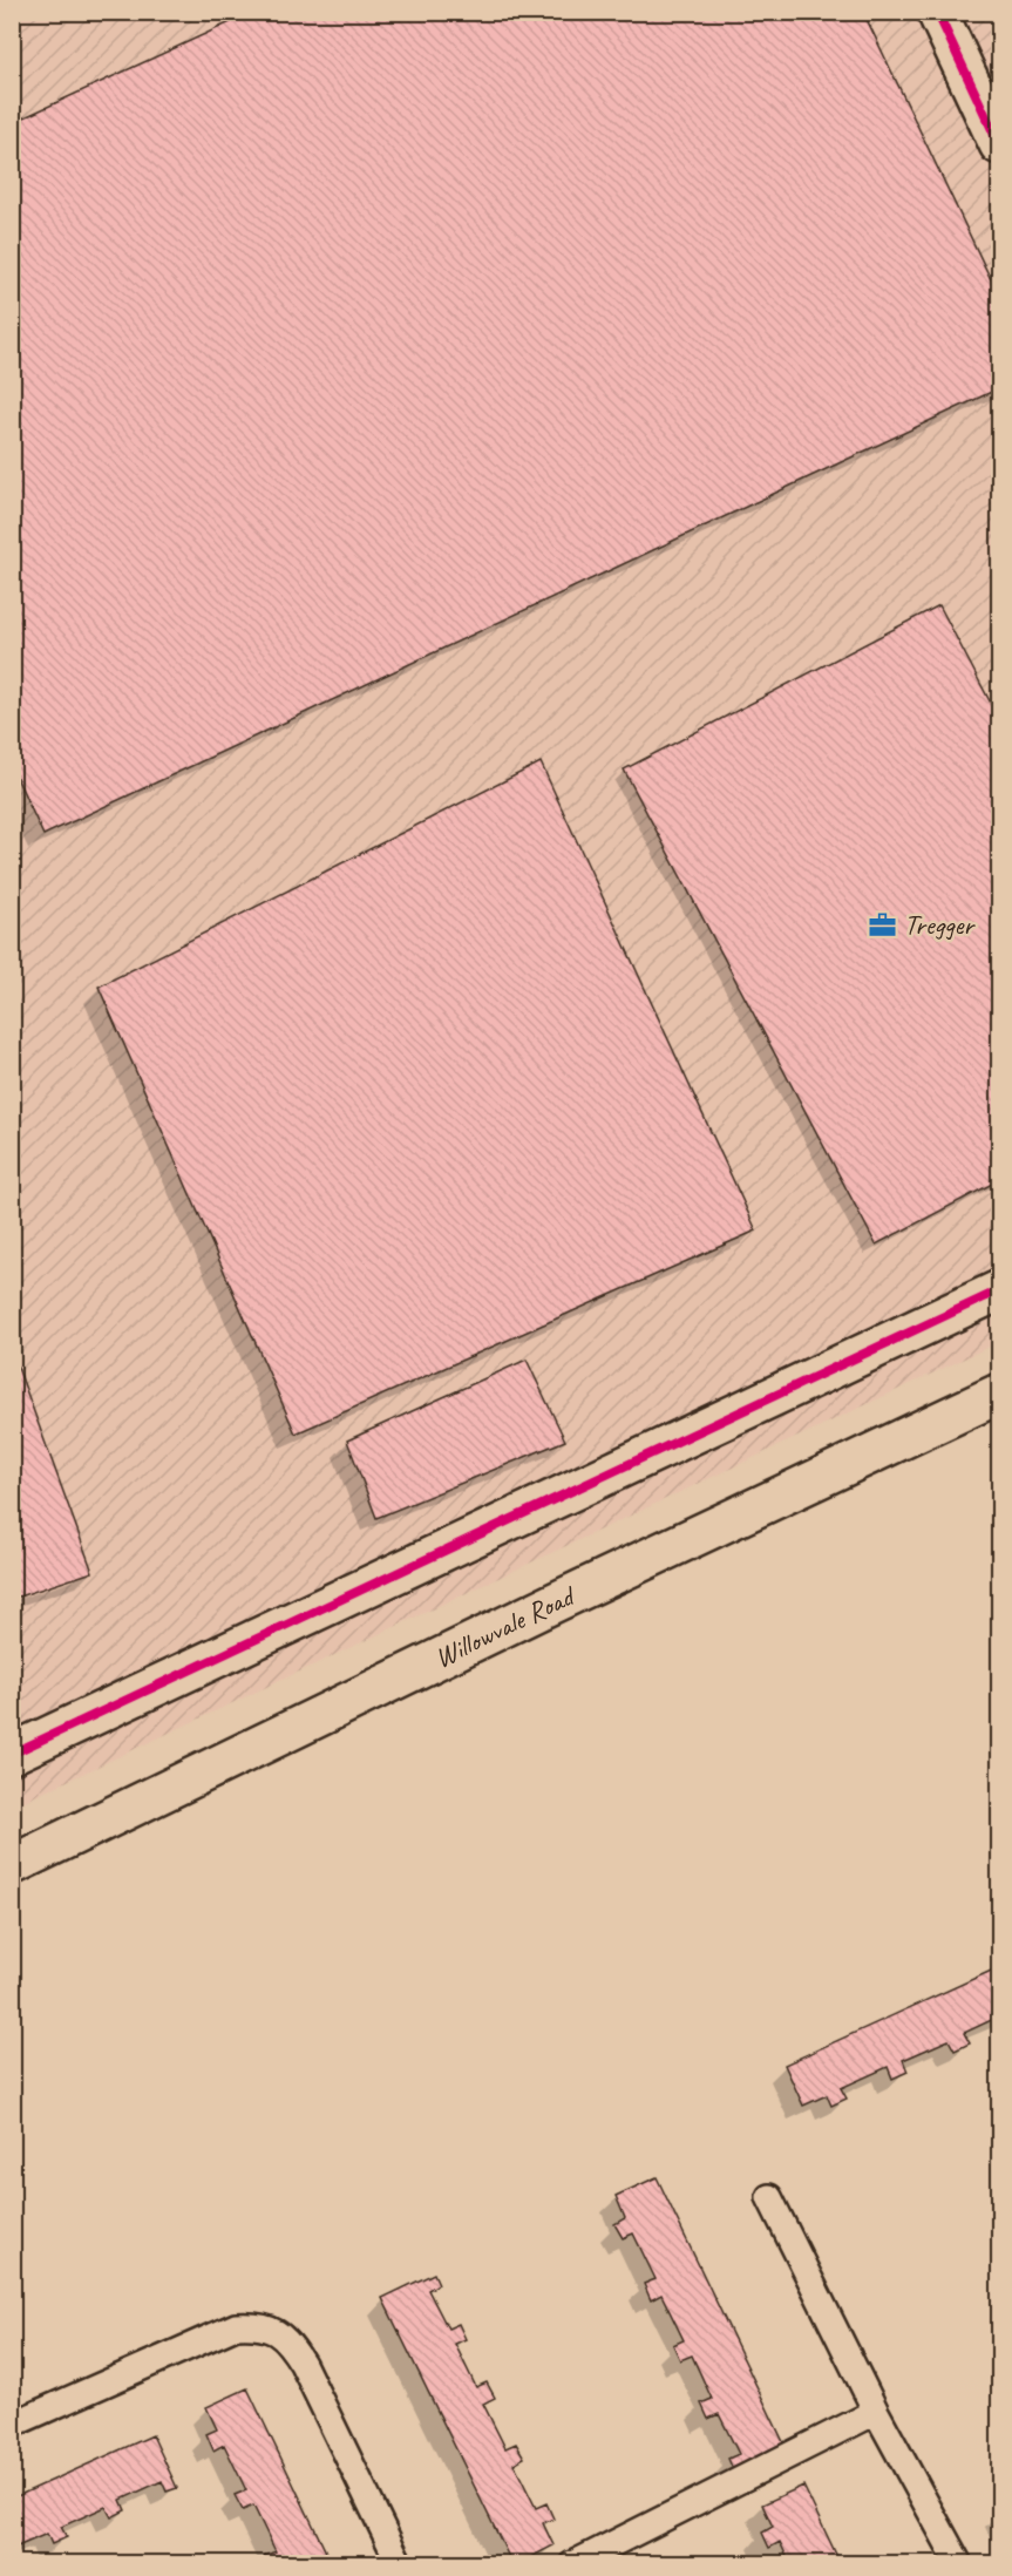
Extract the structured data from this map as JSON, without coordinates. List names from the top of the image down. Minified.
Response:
{"streets":{"street":["Willowvale Road"]},"places":{"office":["Tregger"]}}
